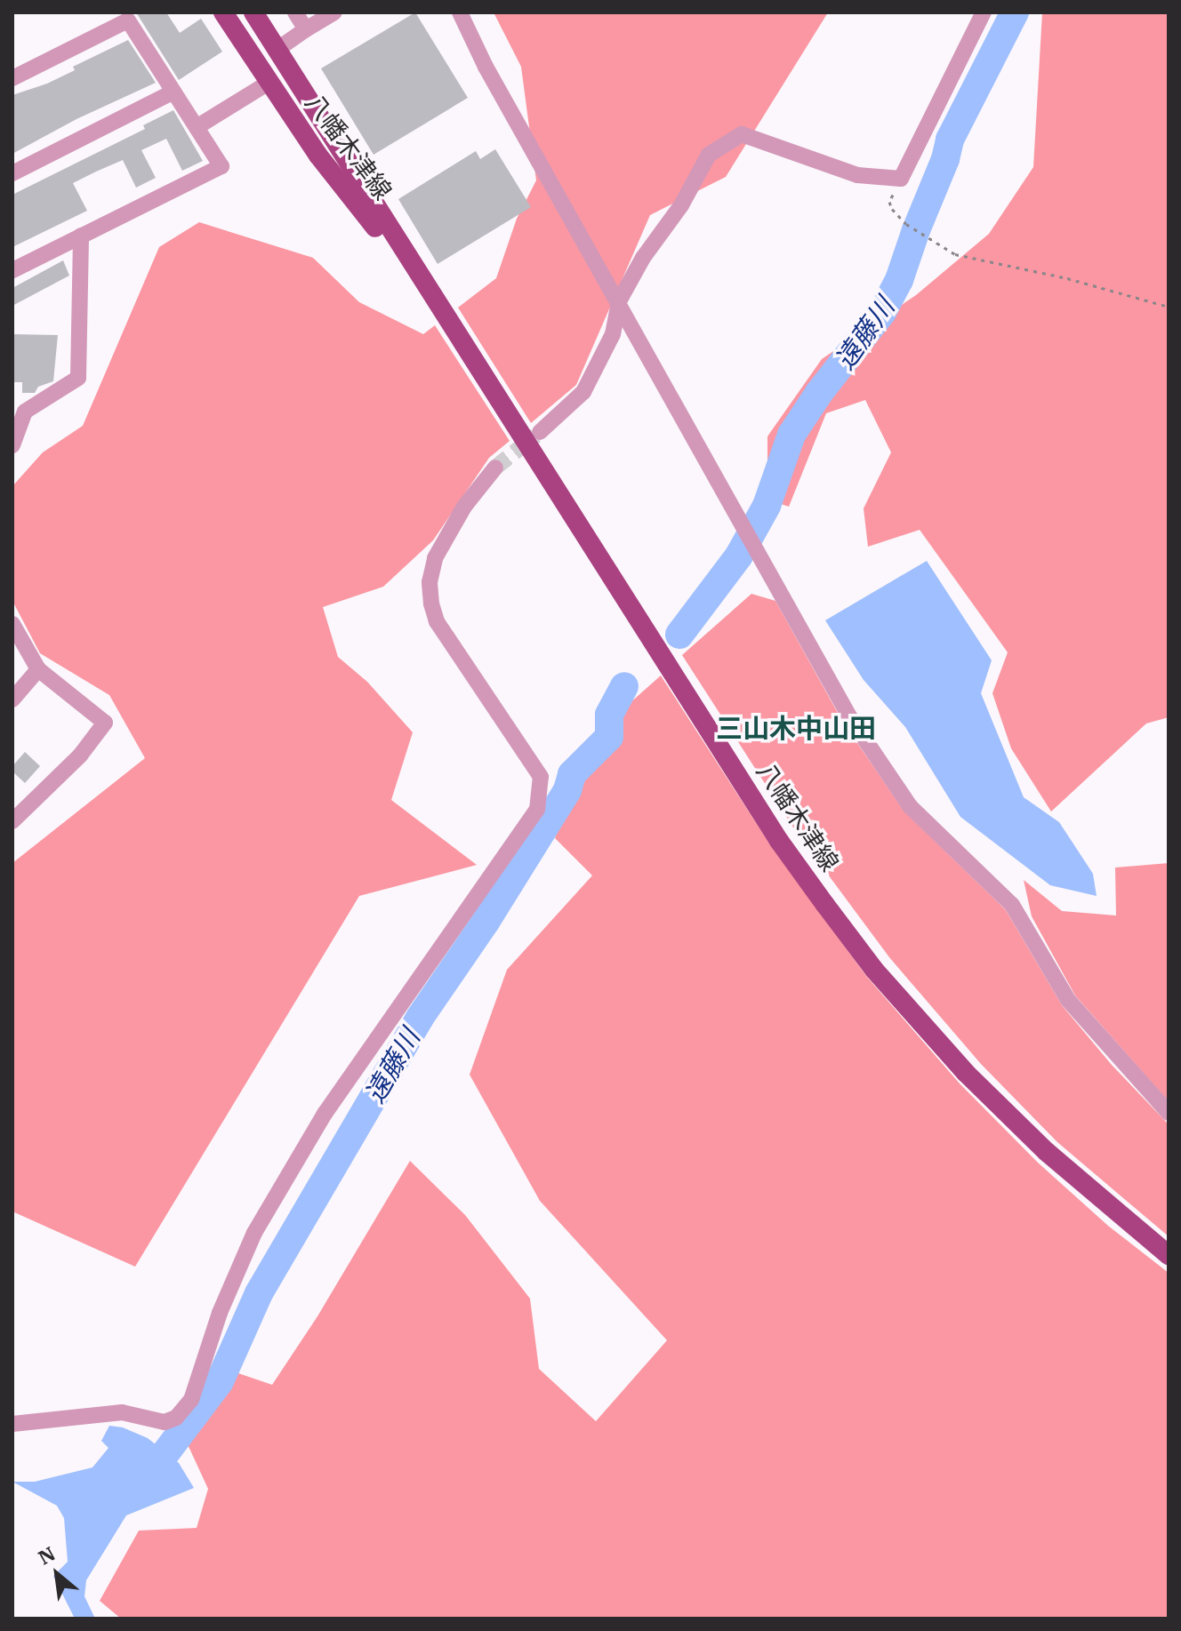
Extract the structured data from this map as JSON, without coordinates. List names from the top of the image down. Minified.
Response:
{"streets":{"main road":["八幡木津線"]},"districts":["三山木中山田"],"water":["遠藤川"],"north":"top left"}
